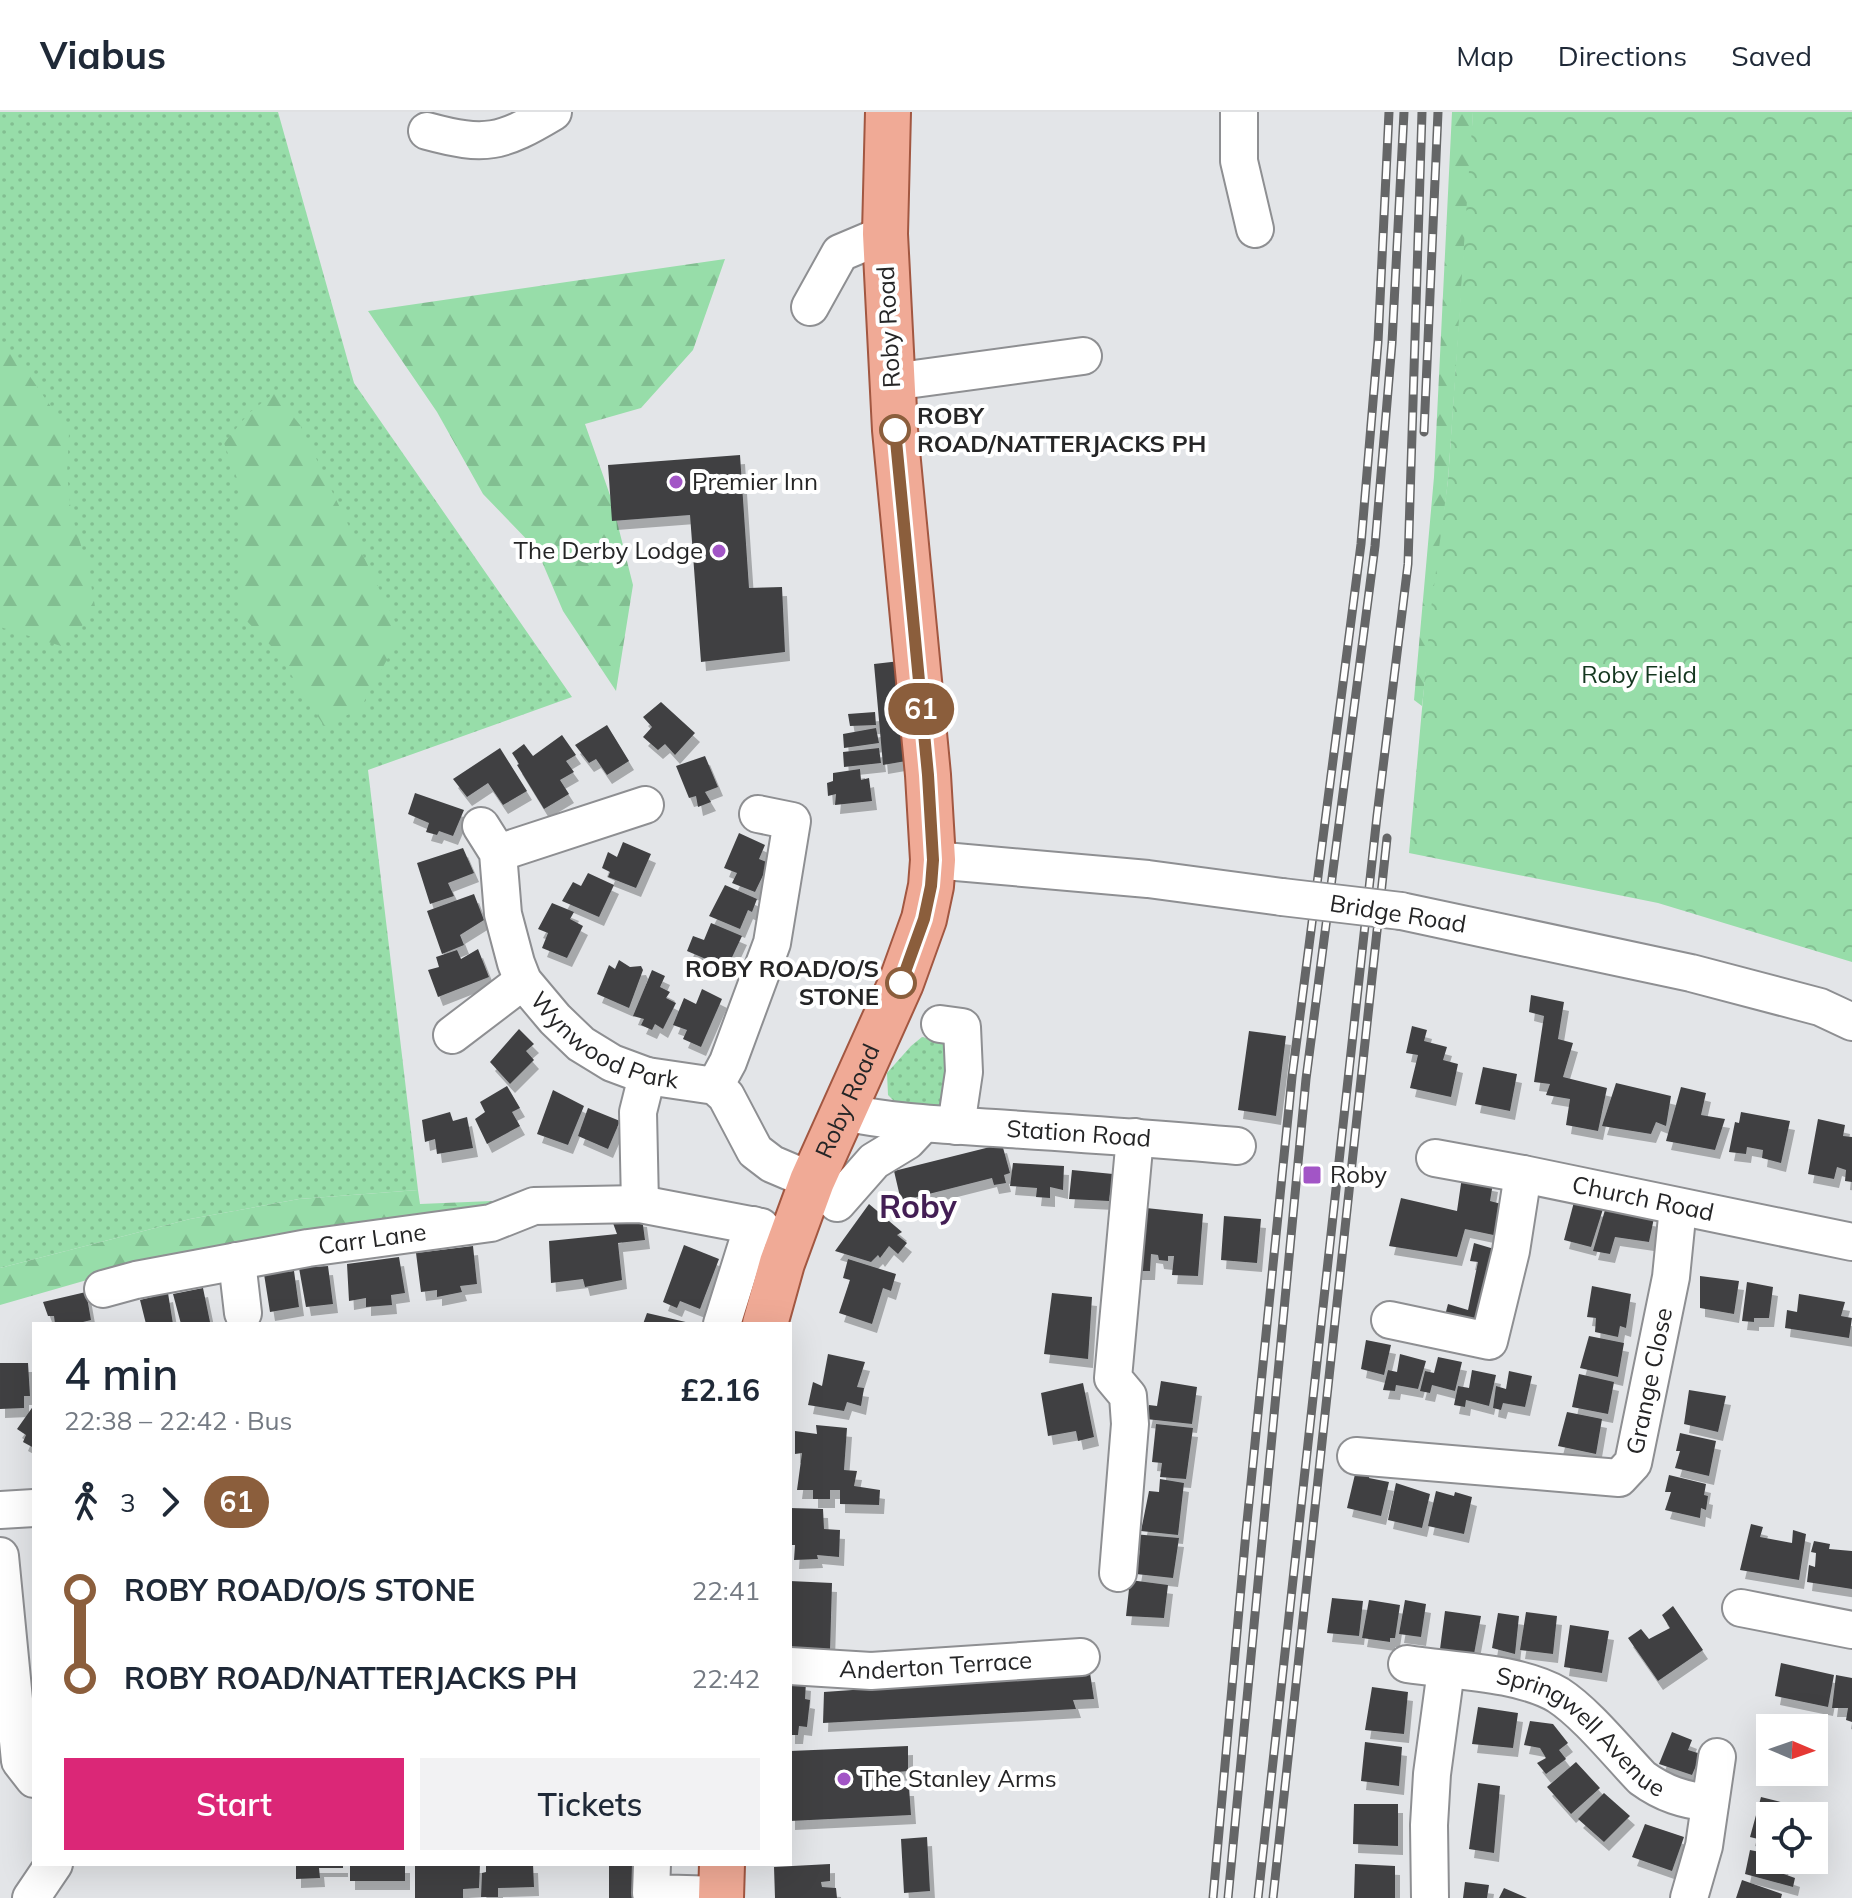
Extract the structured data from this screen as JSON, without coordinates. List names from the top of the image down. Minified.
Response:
{"streets":{"main road":["Roby Road"],"street":["Bridge Road","Wynwood Park","Station Road","Church Road","Carr Lane","Grange Close","Anderton Terrace","Springwell Avenue"]},"crossings":[["Roby Road","Bridge Road"],["Roby Road","Wynwood Park"],["Roby Road","Station Road"],["Church Road","Grange Close"]],"districts":["Roby"],"parks":["Roby Field"],"places":{"other":["ROBY ROAD/NATTERJACKS PH","Premier Inn","The Derby Lodge","ROBY ROAD/O/S STONE","The Stanley Arms"],"transit":["Roby"]},"lines":["bus line 61"],"north":"right","page":{"header":"Viabus","nav":["Map","Directions","Saved"],"on_map":"61","heading":["4 min","22:38 – 22:42 · Bus","£2.16"],"legs":["3","61"],"list":[{"name":"ROBY ROAD/O/S STONE","value":"22:41"},{"name":"ROBY ROAD/NATTERJACKS PH","value":"22:42"}],"buttons":["Start","Tickets"]}}
